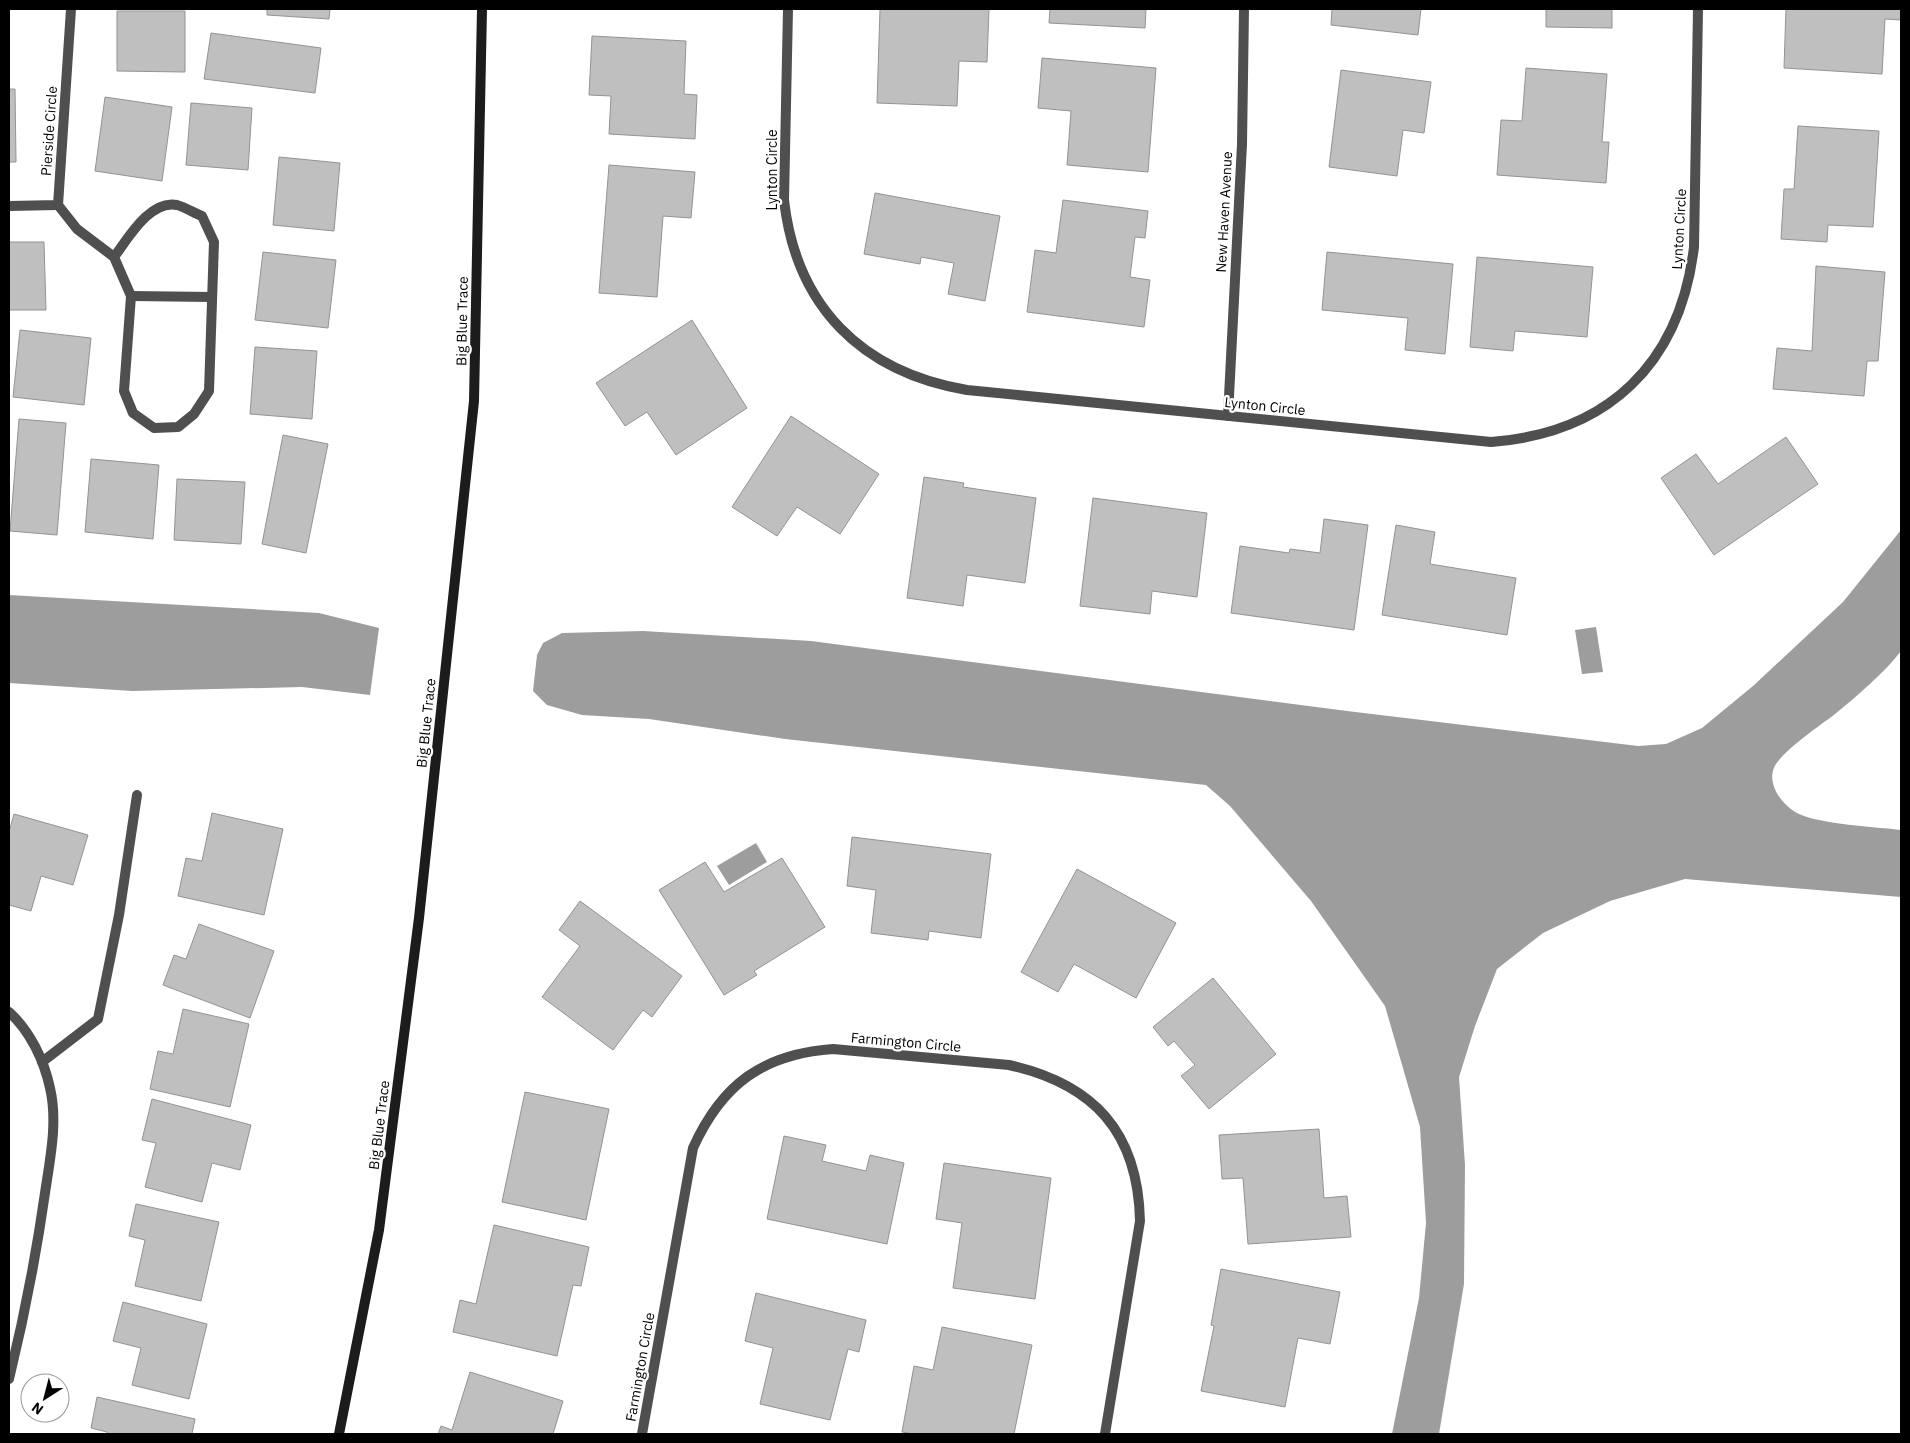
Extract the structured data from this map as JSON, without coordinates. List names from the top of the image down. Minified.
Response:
{"streets":{"street":["Pierside Circle","Lynton Circle","New Haven Avenue","Big Blue Trace","Farmington Circle"]},"crossings":[["Lynton Circle","New Haven Avenue"]],"north":"bottom left"}
